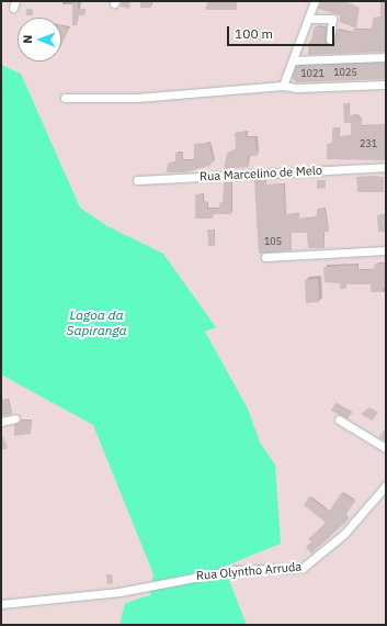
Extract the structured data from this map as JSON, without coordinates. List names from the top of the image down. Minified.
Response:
{"streets":{"street":["Rua Marcelino de Melo","Rua Olyntho Arruda"]},"water":["Lagoa da Sapiranga"],"house_numbers":["1025","1021","231","105"],"scale_bar":"100 m","north":"left"}
